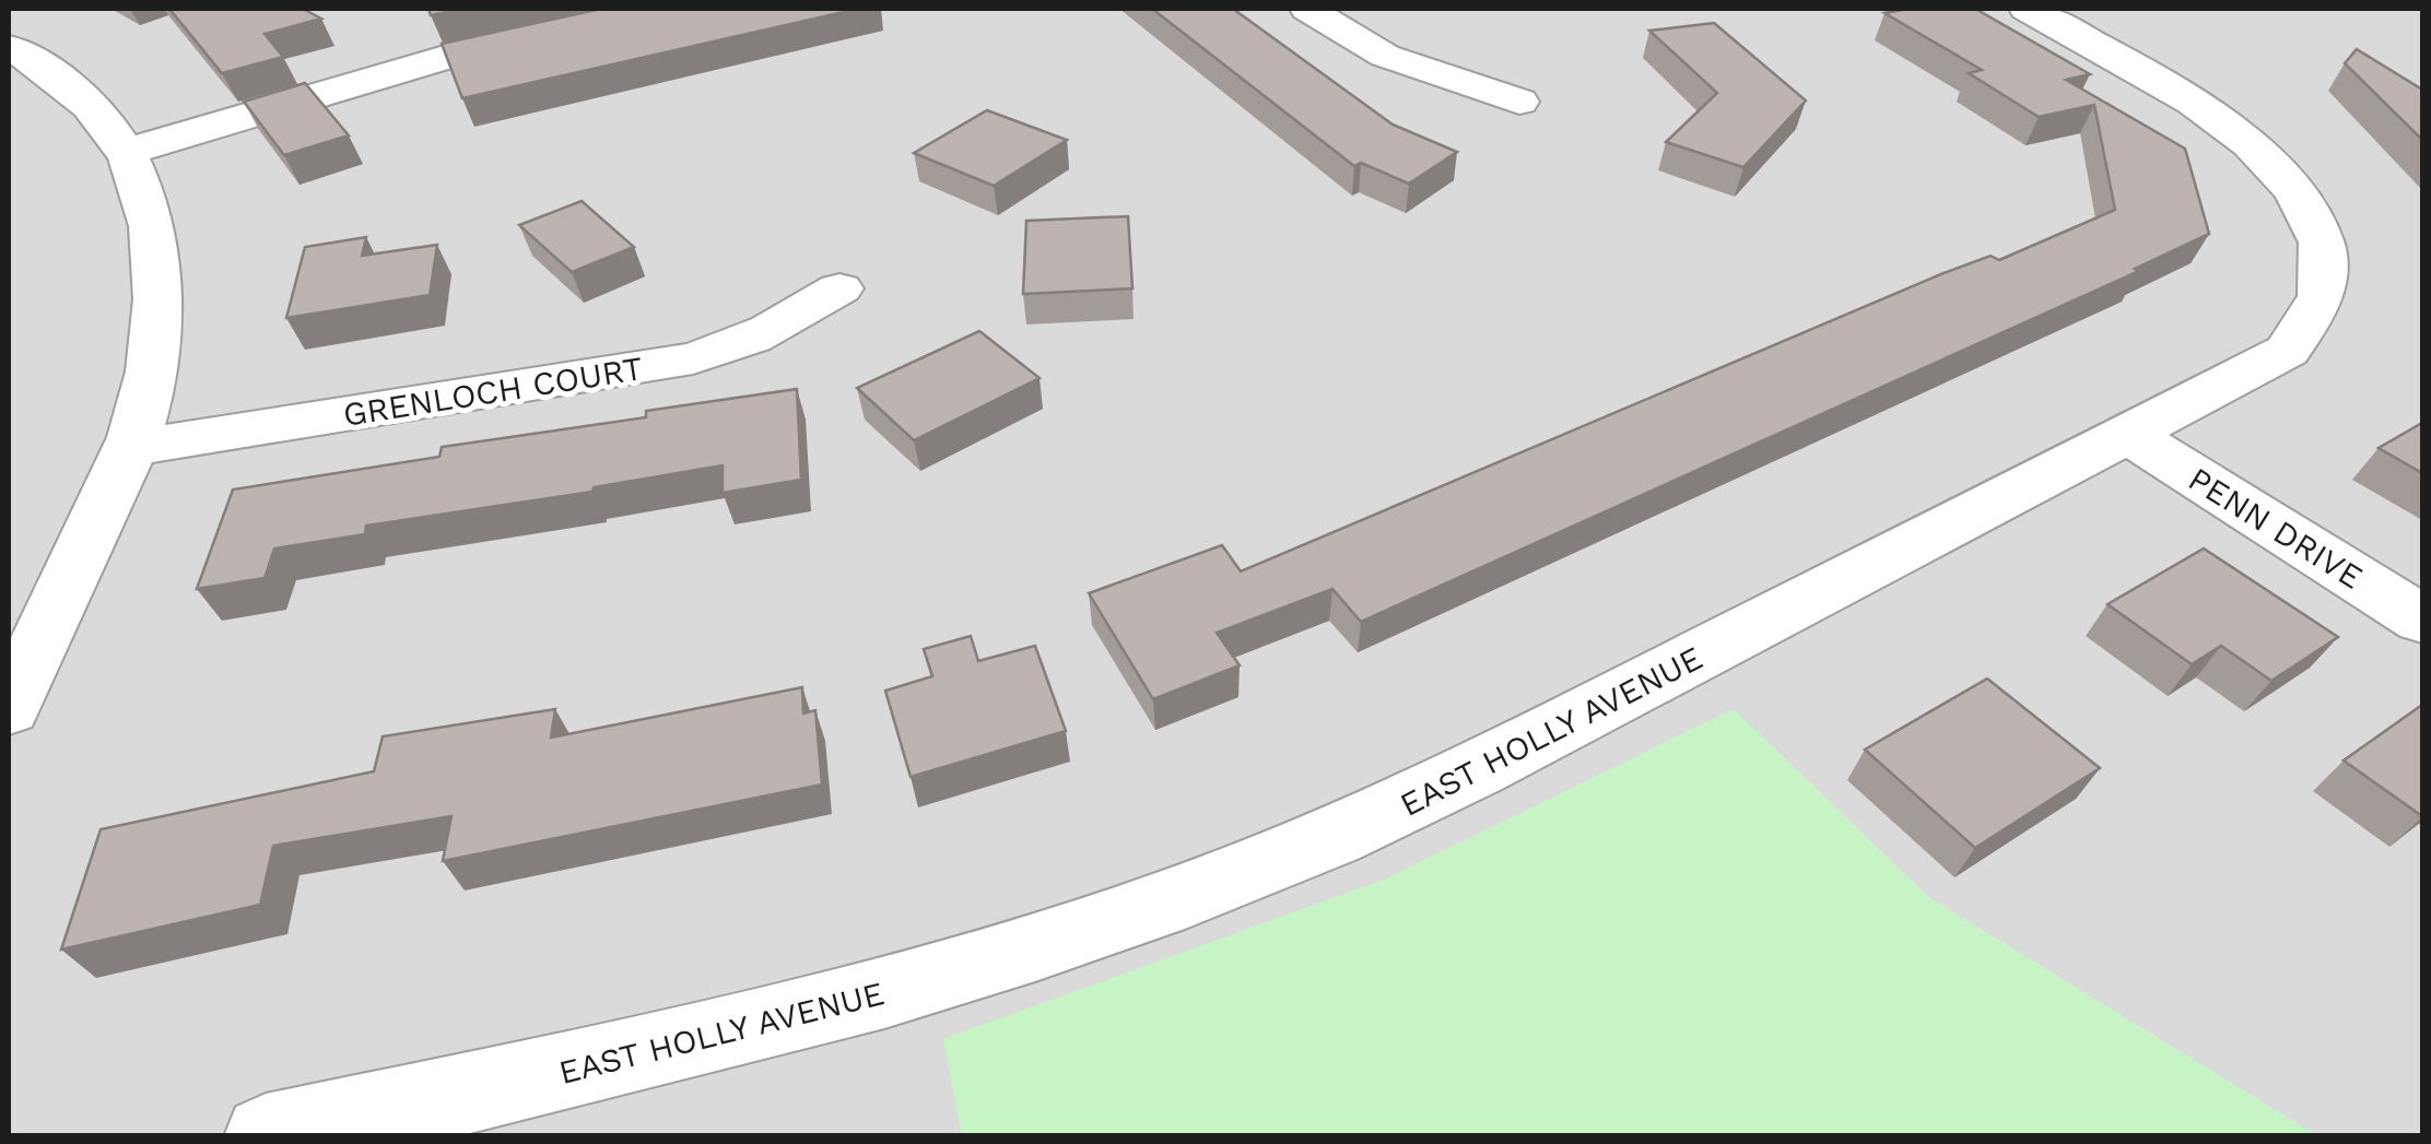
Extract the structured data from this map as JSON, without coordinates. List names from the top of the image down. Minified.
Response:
{"streets":{"street":["GRENLOCH COURT","PENN DRIVE","EAST HOLLY AVENUE"]},"crossings":[["PENN DRIVE","EAST HOLLY AVENUE"]]}
